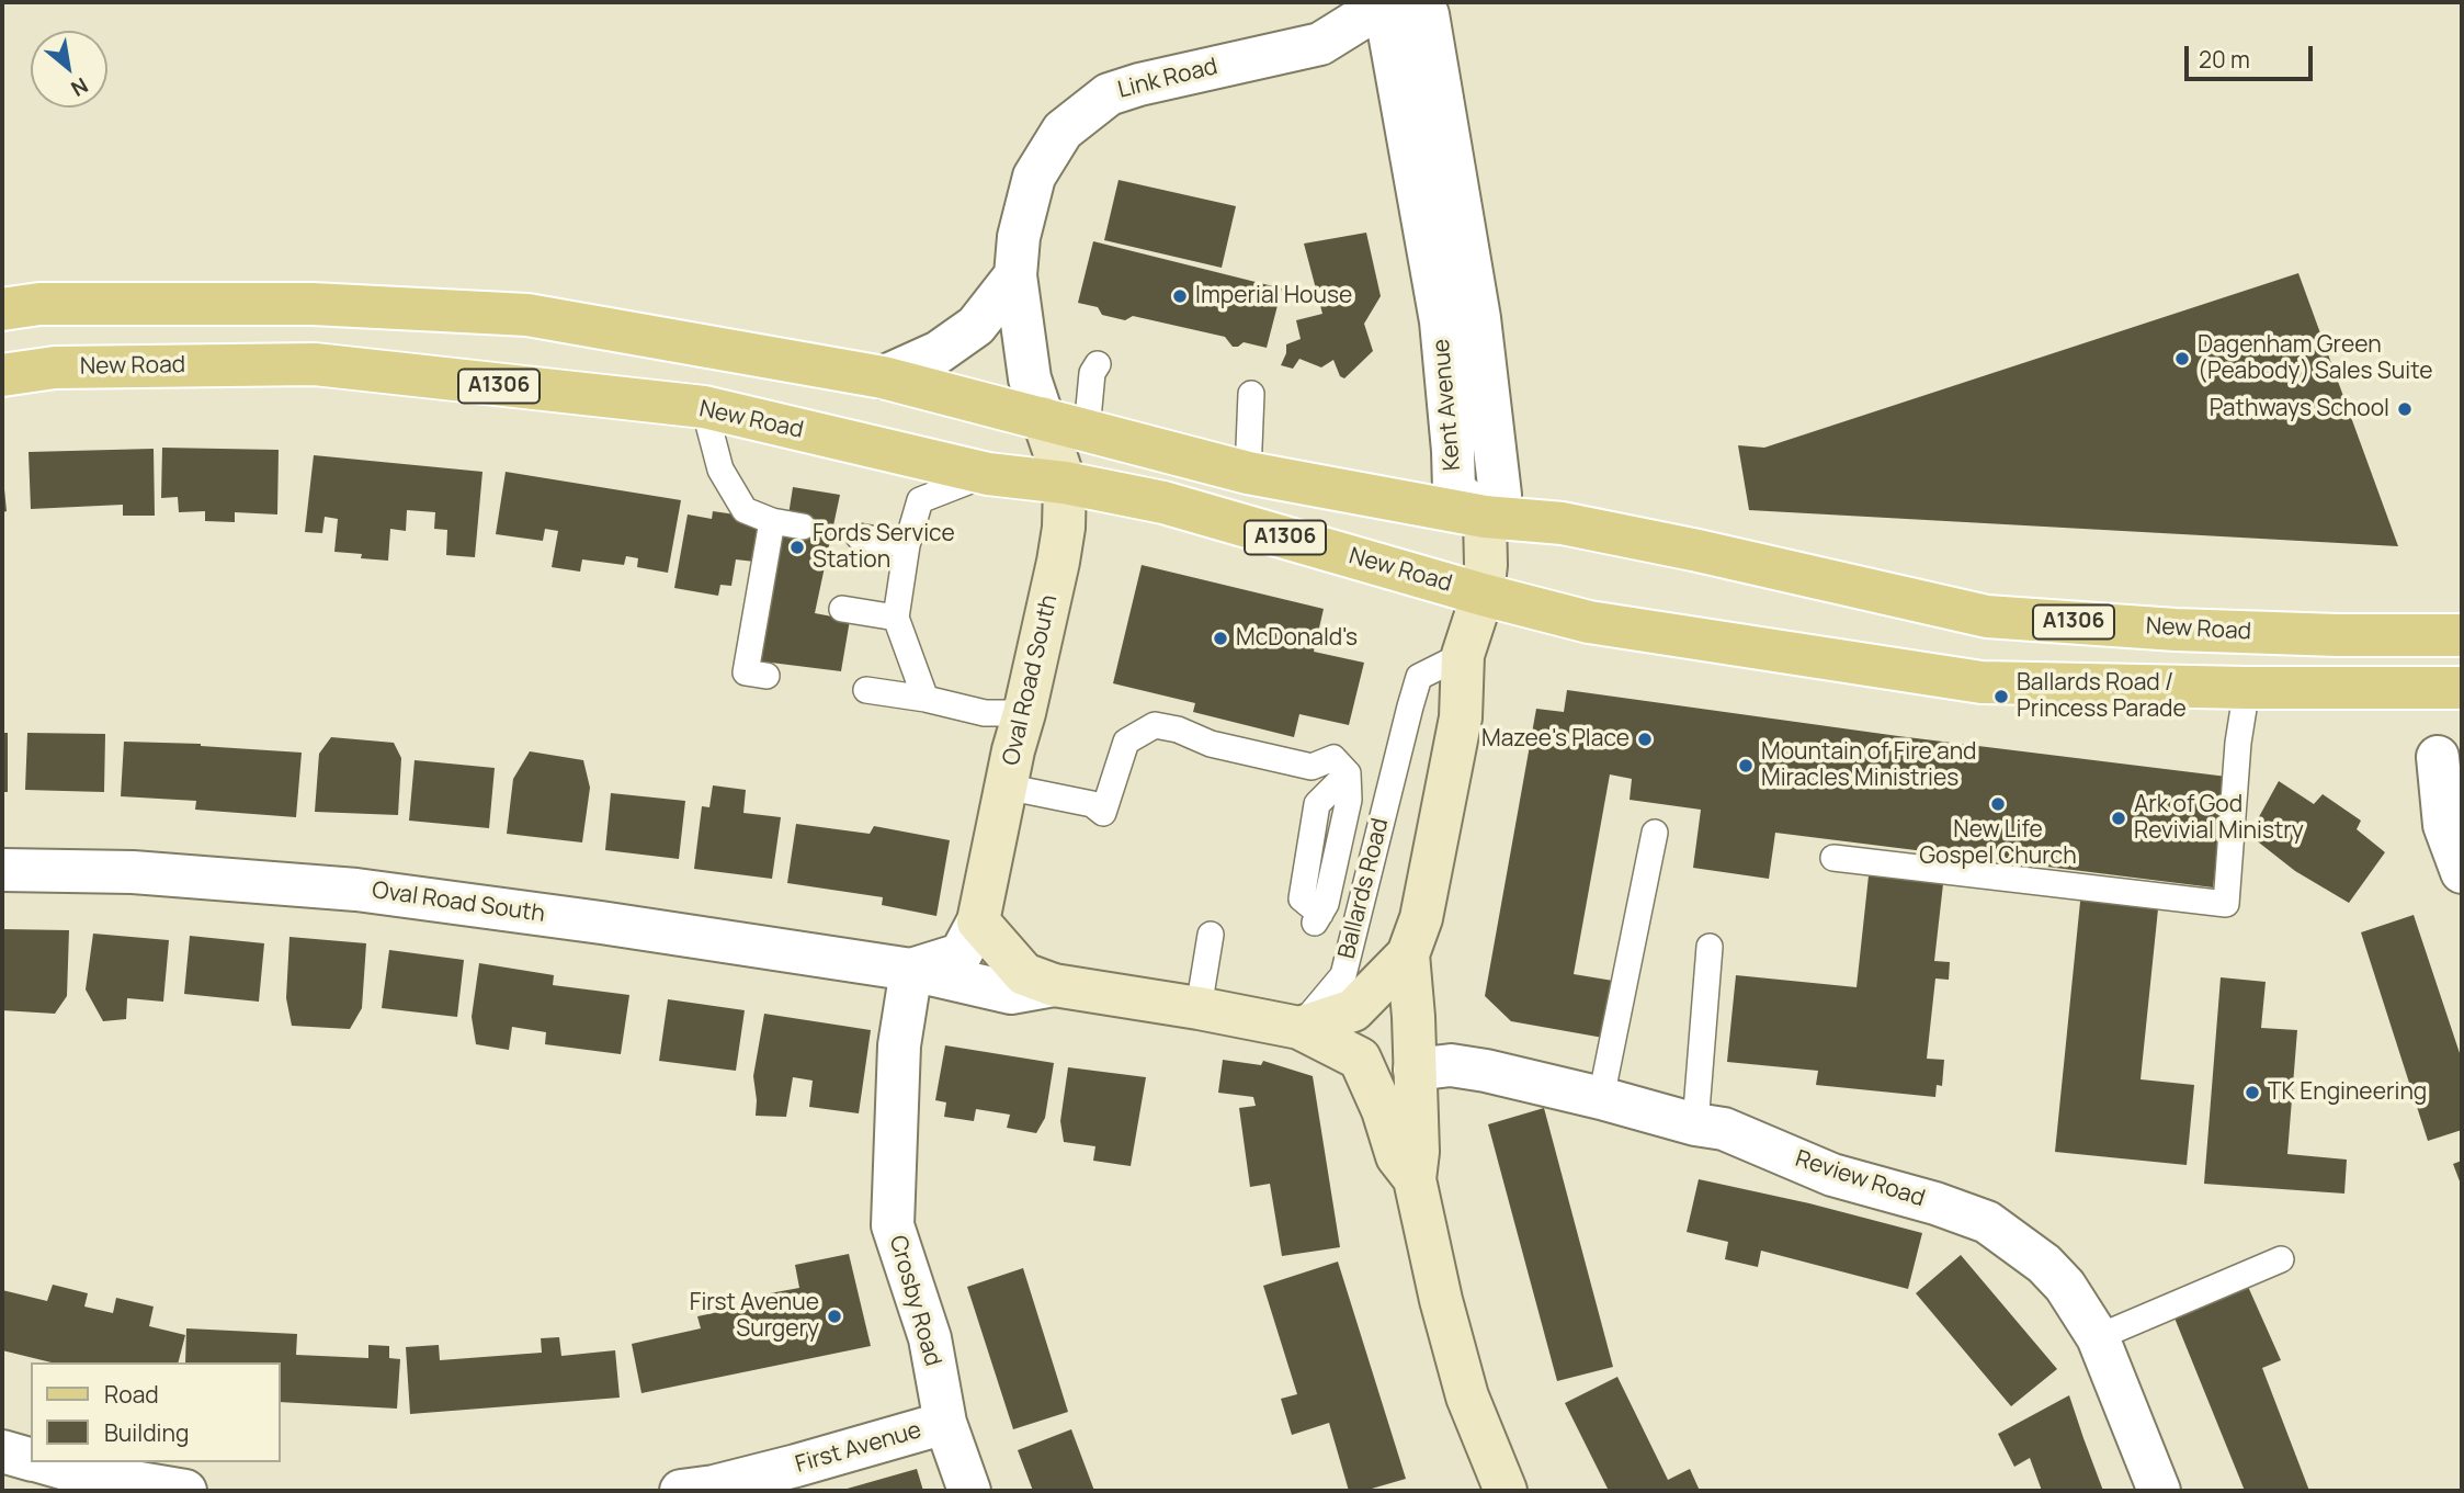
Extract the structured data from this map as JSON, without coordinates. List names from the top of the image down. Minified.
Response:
{"streets":{"main road":["New Road","A1306","Oval Road South"],"street":["Link Road","Kent Avenue","Review Road","Crosby Road","First Avenue"],"lane":["Ballards Road"]},"crossings":[["Link Road","New Road"],["Link Road","Kent Avenue"],["New Road","Kent Avenue"],["New Road","Oval Road South"],["Oval Road South","Ballards Road"],["Oval Road South","Crosby Road"],["Crosby Road","First Avenue"]],"places":["Imperial House","Dagenham Green (Peabody) Sales Suite","Pathways School","Fords Service Station","McDonald's","Ballards Road / Princess Parade","Mazee's Place","Mountain of Fire and Miracles Ministries","New Life Gospel Church","Ark of God Revivial Ministry","TK Engineering","First Avenue Surgery"],"legend":["Road","Building"],"scale_bar":"20 m","north":"bottom right"}
